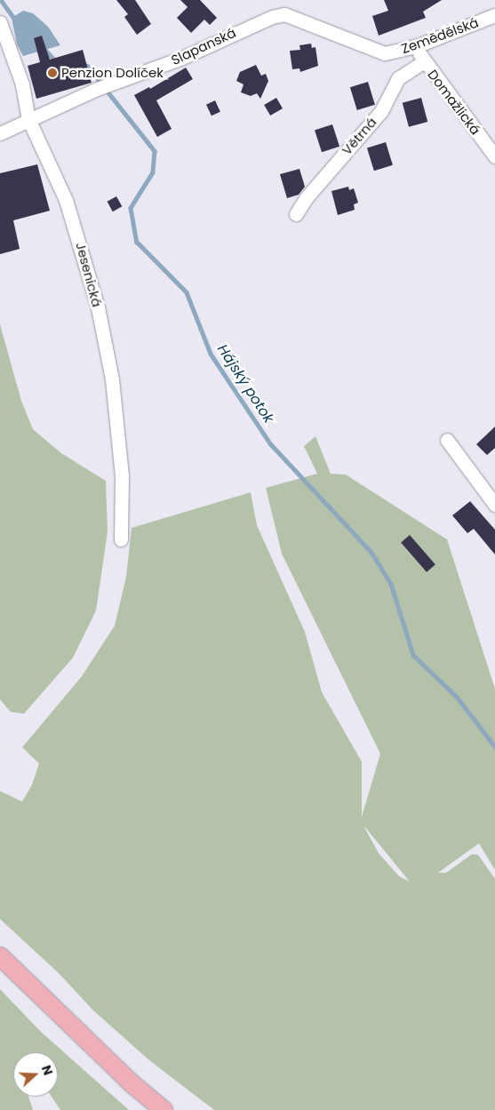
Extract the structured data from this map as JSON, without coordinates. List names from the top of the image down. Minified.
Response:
{"streets":{"street":["Zemědělská","Slapanská","Domažlická","Větrná","Jesenická"]},"crossings":[["Zemědělská","Slapanská"],["Zemědělská","Domažlická"],["Slapanská","Jesenická"],["Domažlická","Větrná"]],"water":["Hájský potok"],"places":["Penzion Dolíček"],"north":"right"}
